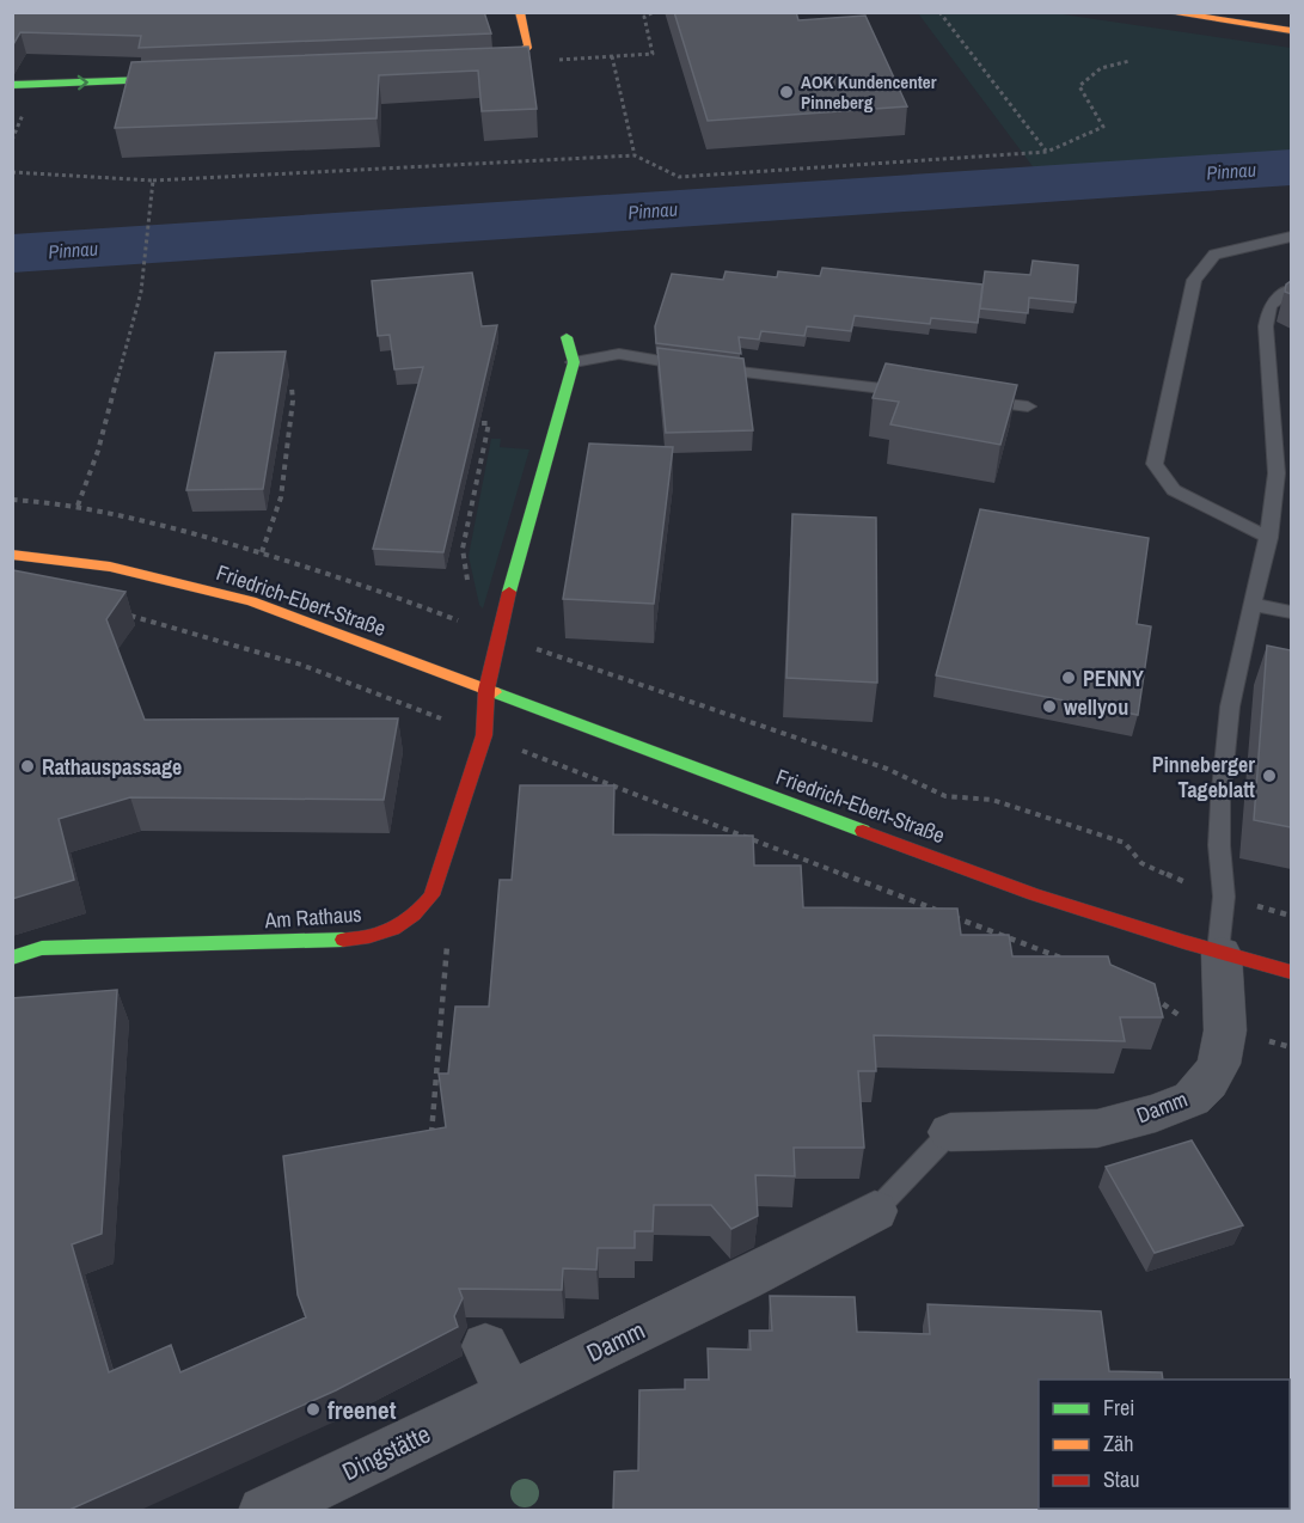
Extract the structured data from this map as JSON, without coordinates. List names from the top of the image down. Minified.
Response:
{"streets":{"street":["Friedrich-Ebert-Straße","Am Rathaus","Damm","Dingstätte"]},"crossings":[["Friedrich-Ebert-Straße","Damm"],["Damm","Dingstätte"]],"water":["Pinnau"],"places":["AOK Kundencenter Pinneberg","PENNY","wellyou","Rathauspassage","Pinneberger Tageblatt","freenet"],"legend":["Frei","Zäh","Stau"]}
